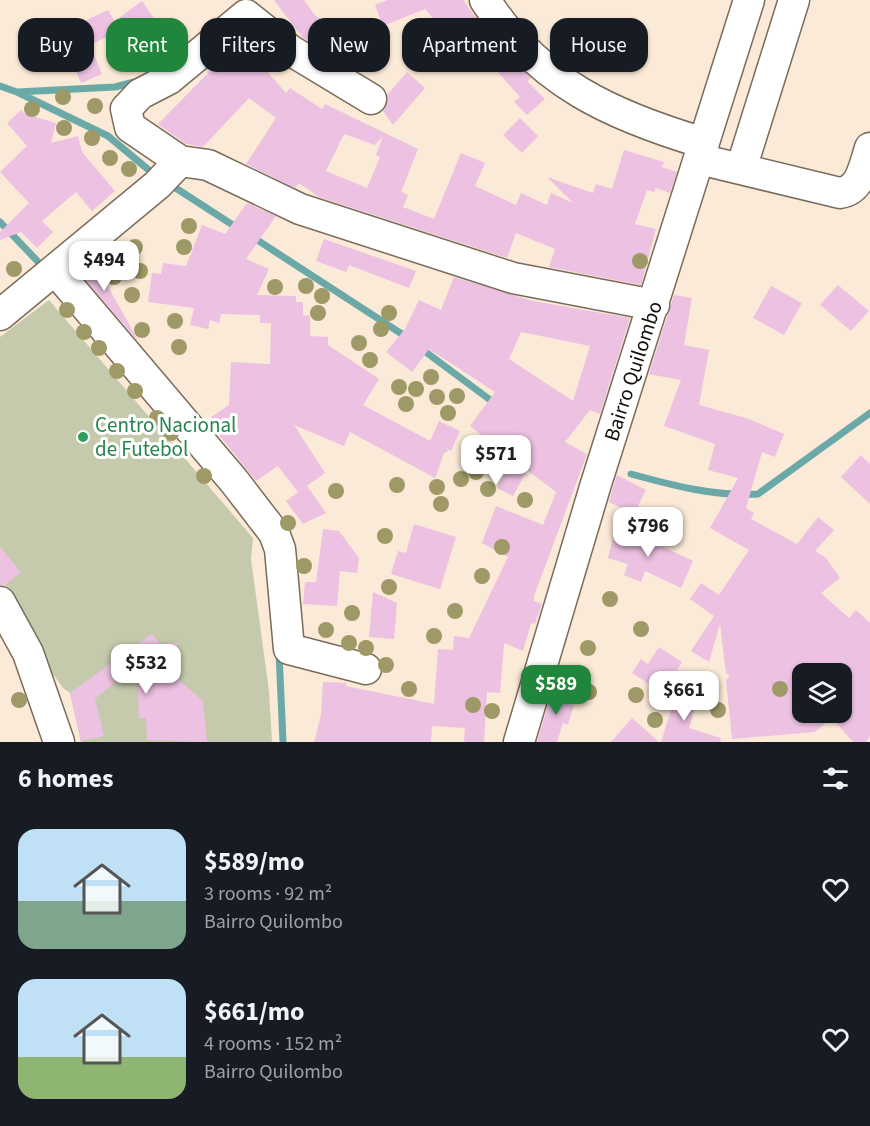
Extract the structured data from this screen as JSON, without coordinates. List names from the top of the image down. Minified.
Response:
{"streets":{"street":["Bairro Quilombo"]},"places":["Centro Nacional de Futebol"],"page":{"chip":["Buy","Rent","Filters","New","Apartment","House"],"price":["$494","$571","$796","$532","$589","$661"],"heading":"6 homes","list":[{"name":"$589/mo","note":"3 rooms · 92 m² · Bairro Quilombo"},{"name":"$661/mo","note":"4 rooms · 152 m² · Bairro Quilombo"}]}}
